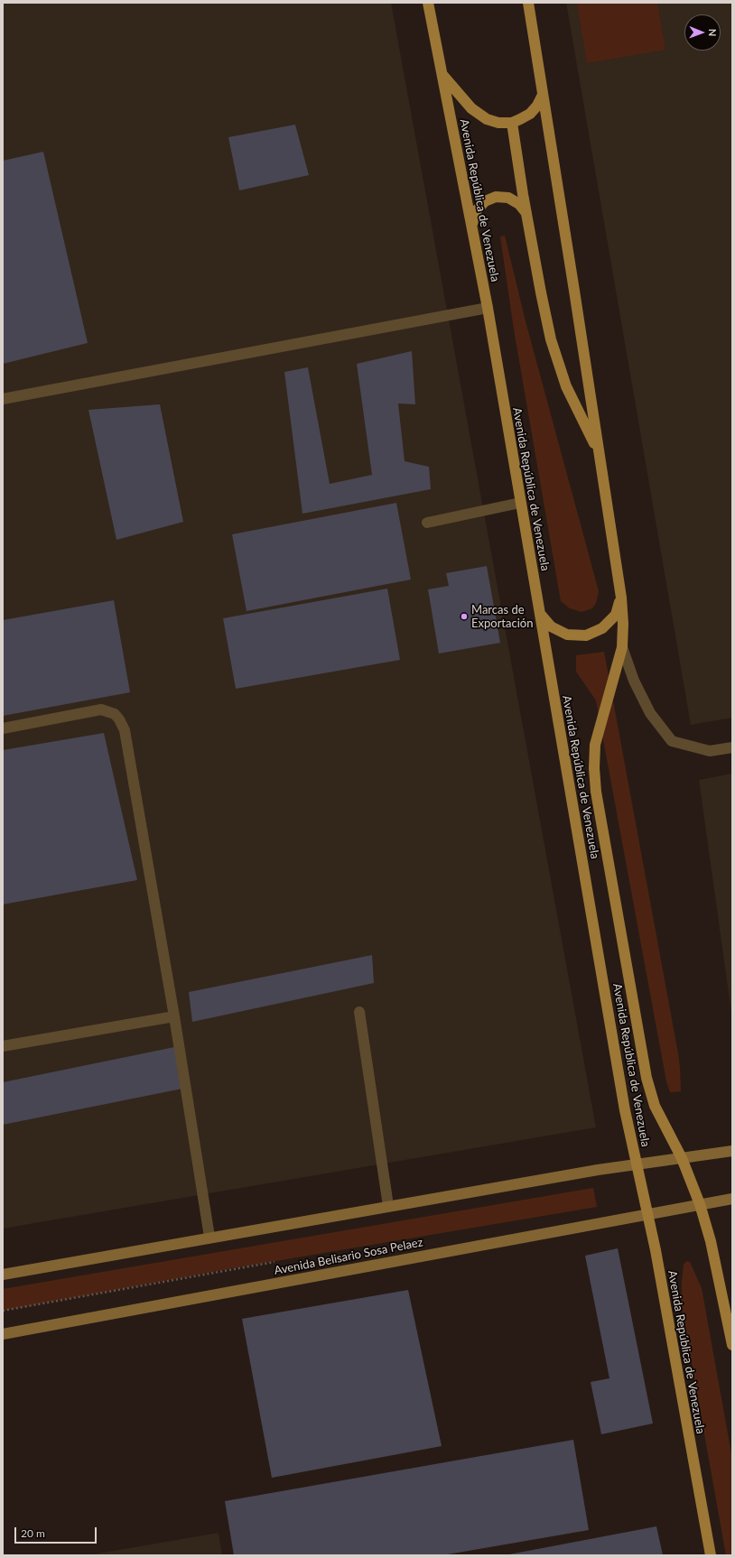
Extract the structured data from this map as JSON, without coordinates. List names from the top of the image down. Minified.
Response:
{"streets":{"main road":["Avenida República de Venezuela"],"street":["Avenida Belisario Sosa Pelaez"]},"crossings":[["Avenida República de Venezuela","Avenida Belisario Sosa Pelaez"]],"places":["Marcas de Exportación"],"scale_bar":"20 m","north":"right"}
